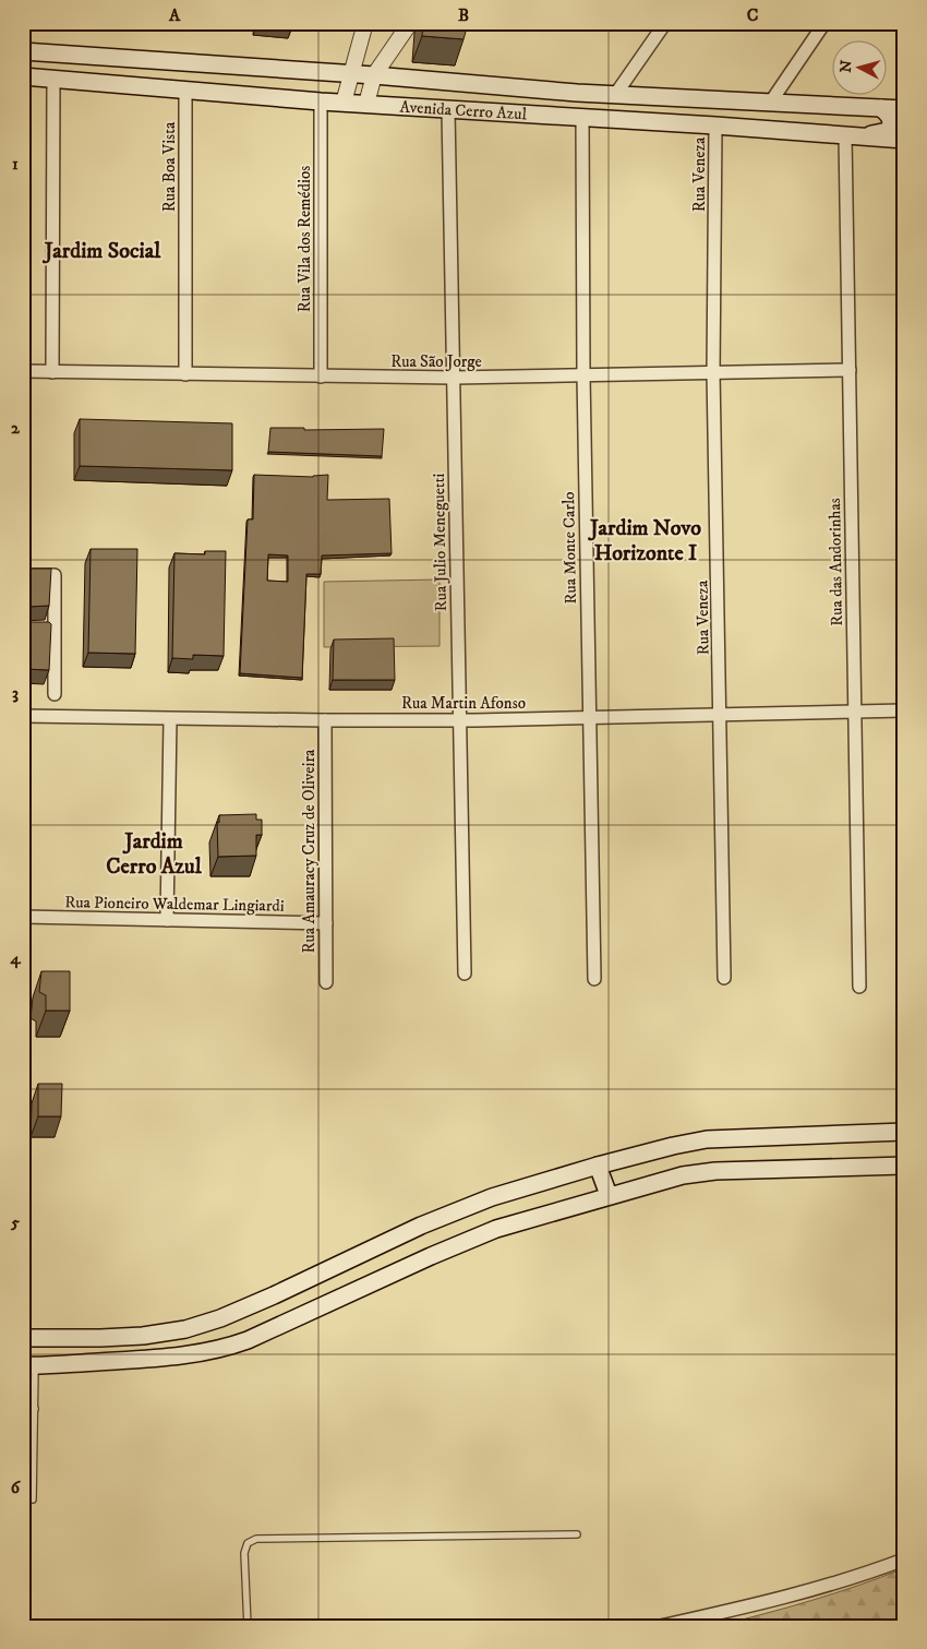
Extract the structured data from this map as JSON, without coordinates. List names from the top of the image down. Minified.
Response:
{"streets":{"main road":["Avenida Cerro Azul"],"street":["Rua Boa Vista","Rua Veneza","Rua Vila dos Remédios","Rua São Jorge","Rua Julio Meneguetti","Rua Monte Carlo","Rua das Andorinhas","Rua Martin Afonso","Rua Amauracy Cruz de Oliveira","Rua Pioneiro Waldemar Lingiardi"]},"crossings":[["Avenida Cerro Azul","Rua Boa Vista"],["Avenida Cerro Azul","Rua Veneza"],["Avenida Cerro Azul","Rua Vila dos Remédios"],["Avenida Cerro Azul","Rua Julio Meneguetti"],["Avenida Cerro Azul","Rua Monte Carlo"],["Avenida Cerro Azul","Rua das Andorinhas"],["Rua Boa Vista","Rua São Jorge"],["Rua Veneza","Rua São Jorge"],["Rua Veneza","Rua Martin Afonso"],["Rua Vila dos Remédios","Rua São Jorge"],["Rua São Jorge","Rua Julio Meneguetti"],["Rua São Jorge","Rua Monte Carlo"],["Rua São Jorge","Rua das Andorinhas"],["Rua Julio Meneguetti","Rua Martin Afonso"],["Rua Monte Carlo","Rua Martin Afonso"],["Rua das Andorinhas","Rua Martin Afonso"],["Rua Martin Afonso","Rua Amauracy Cruz de Oliveira"],["Rua Amauracy Cruz de Oliveira","Rua Pioneiro Waldemar Lingiardi"]],"districts":["Jardim Social","Jardim Novo Horizonte I","Jardim Cerro Azul"],"north":"left","grid":{"columns":["A","B","C"],"rows":["1","2","3","4","5","6"]}}
